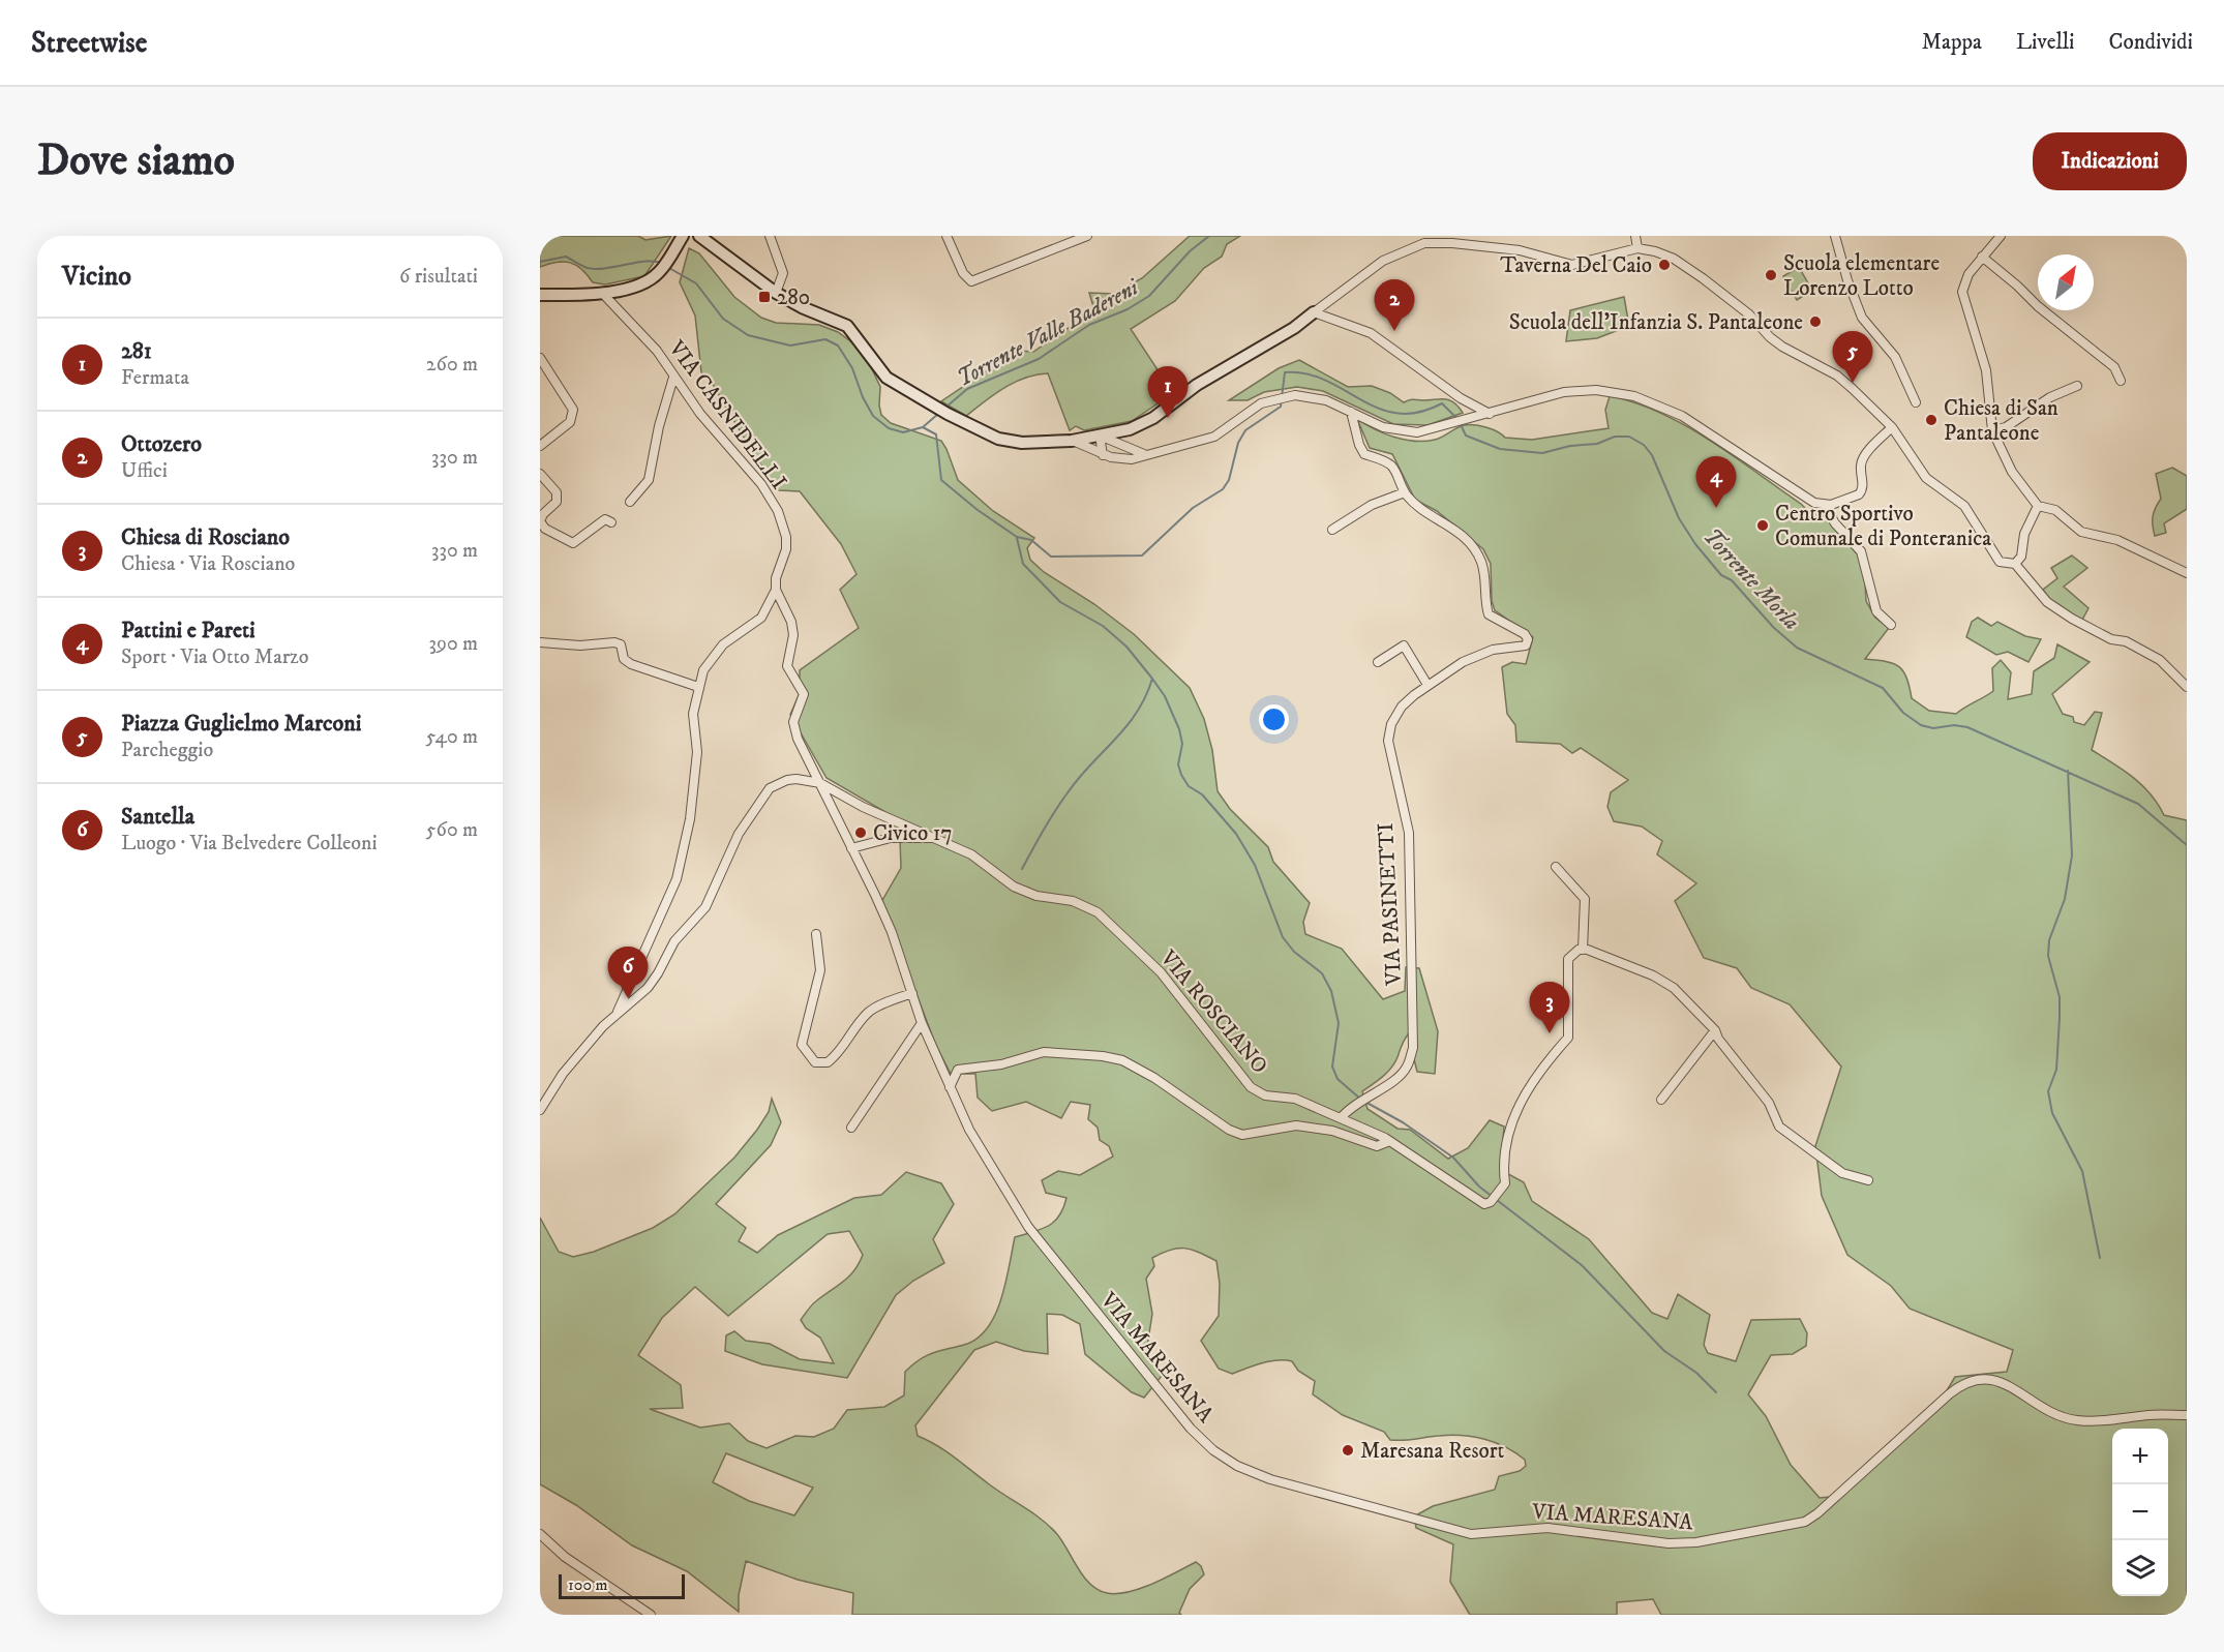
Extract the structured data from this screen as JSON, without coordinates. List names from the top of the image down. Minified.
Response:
{"streets":{"street":["VIA CASNIDELLI","VIA PASINETTI","VIA ROSCIANO","VIA MARESANA"]},"crossings":[["VIA PASINETTI","VIA ROSCIANO"],["VIA ROSCIANO","VIA MARESANA"]],"water":["Torrente Valle Badereni","Torrente Morla"],"places":{"other":["Taverna Del Caio","Scuola elementare Lorenzo Lotto","Scuola dell'Infanzia S. Pantaleone","Chiesa di San Pantaleone","Centro Sportivo Comunale di Ponteranica","Civico 17","Maresana Resort"],"transit":["280"]},"scale_bar":"100 m","north":"top right","page":{"header":"Streetwise","nav":["Mappa","Livelli","Condividi"],"buttons":"Indicazioni","title":"Dove siamo","heading":["Vicino","6 risultati"],"pins":["2","5","1","4","6","3"],"list":[{"mark":"1","name":"281","note":"Fermata","value":"260 m"},{"mark":"2","name":"Ottozero","note":"Uffici","value":"330 m"},{"mark":"3","name":"Chiesa di Rosciano","note":"Chiesa · Via Rosciano","value":"330 m"},{"mark":"4","name":"Pattini e Pareti","note":"Sport · Via Otto Marzo","value":"390 m"},{"mark":"5","name":"Piazza Guglielmo Marconi","note":"Parcheggio","value":"540 m"},{"mark":"6","name":"Santella","note":"Luogo · Via Belvedere Colleoni","value":"560 m"}],"map_buttons":["+","−"],"scale":"100 m"}}
